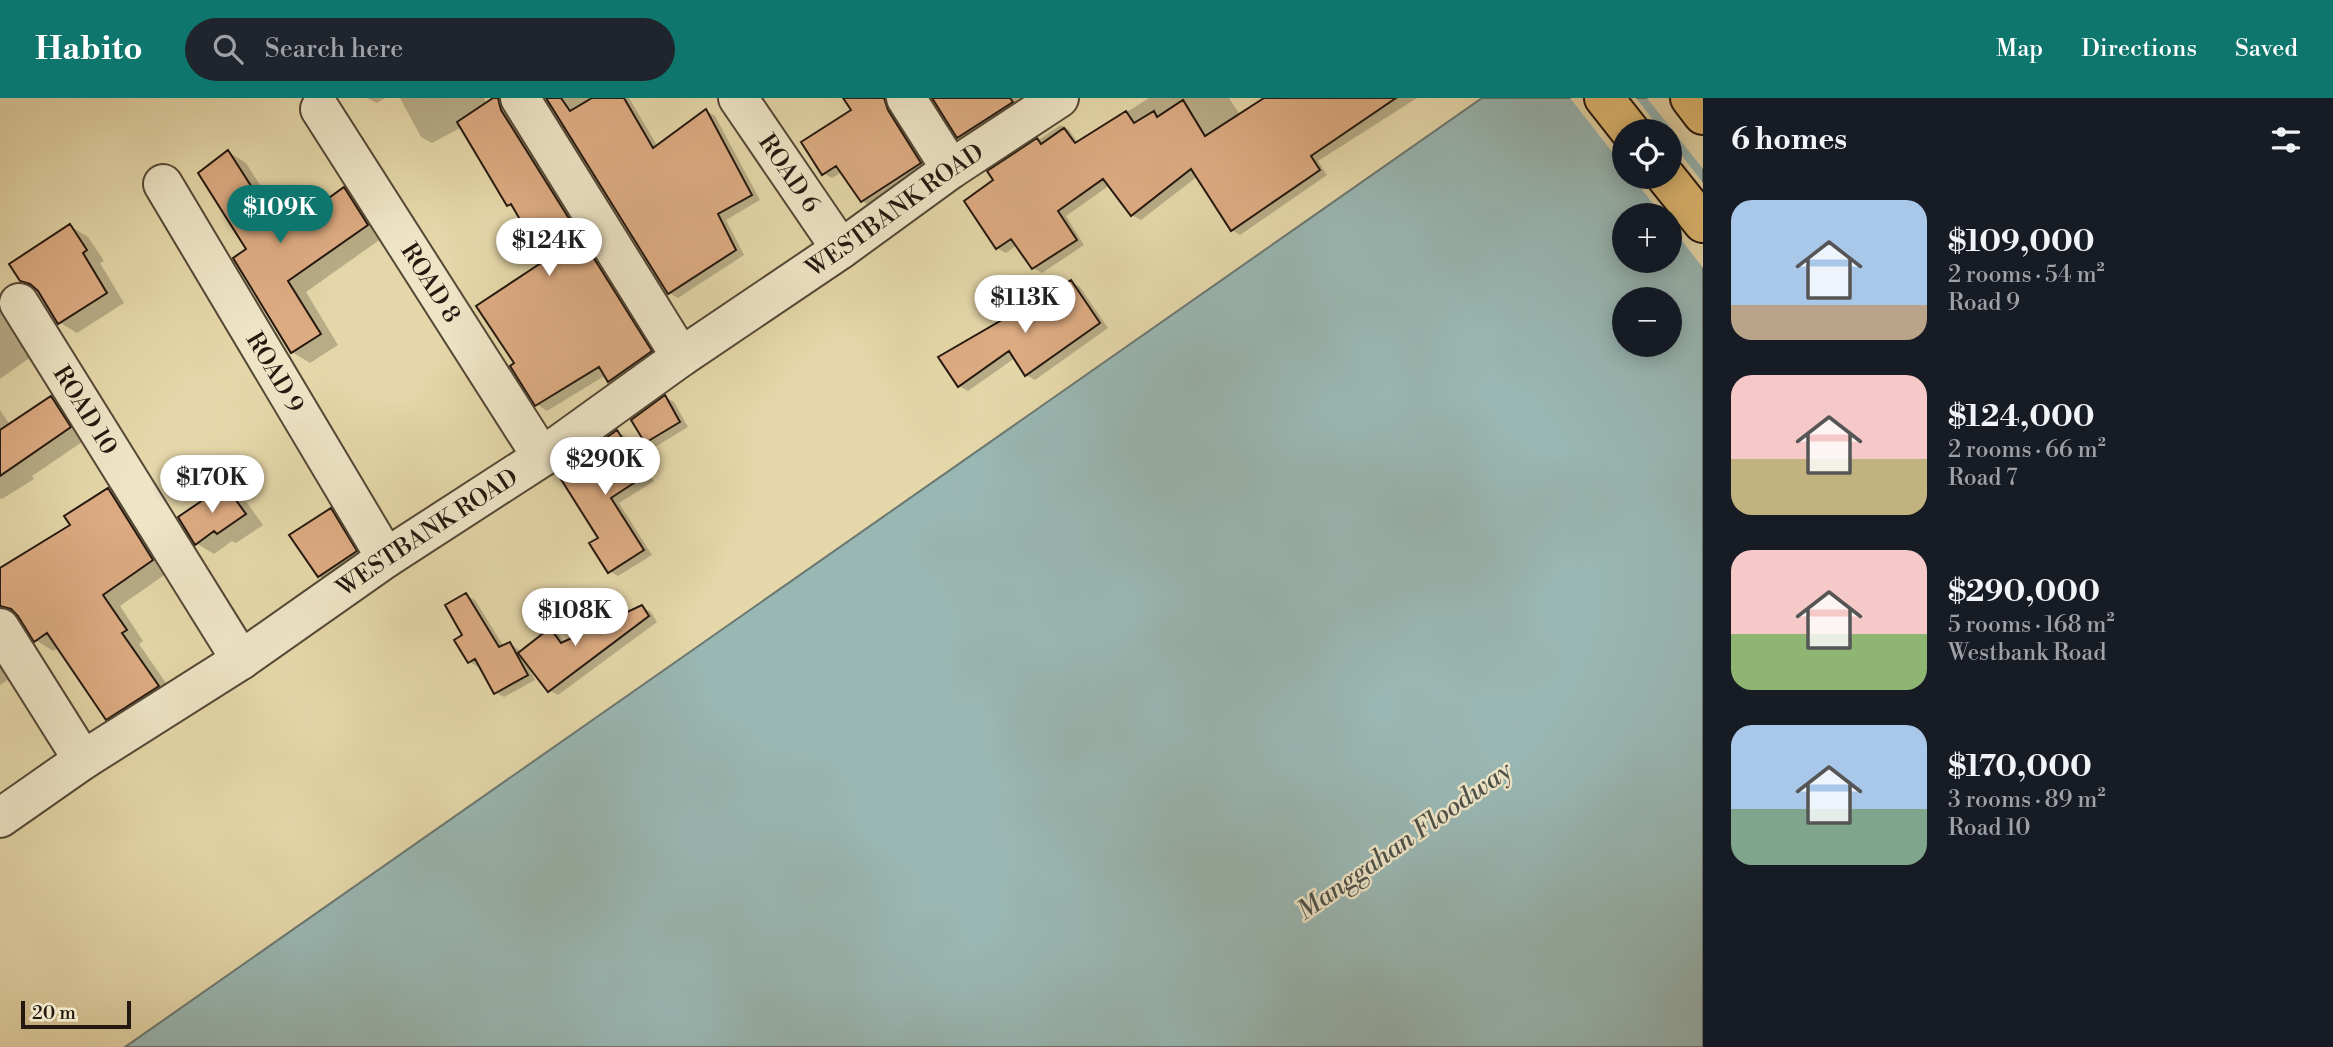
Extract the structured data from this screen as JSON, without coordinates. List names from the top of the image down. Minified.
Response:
{"streets":{"street":["ROAD 6","WESTBANK ROAD","ROAD 8","ROAD 9","ROAD 10"]},"crossings":[["ROAD 6","WESTBANK ROAD"],["WESTBANK ROAD","ROAD 8"],["WESTBANK ROAD","ROAD 9"],["WESTBANK ROAD","ROAD 10"]],"water":["Manggahan Floodway"],"scale_bar":"20 m","page":{"header":"Habito","search":"Search here","nav":["Map","Directions","Saved"],"heading":"6 homes","map_buttons":["+","−"],"list":[{"name":"$109,000","note":"2 rooms · 54 m² · Road 9"},{"name":"$124,000","note":"2 rooms · 66 m² · Road 7"},{"name":"$290,000","note":"5 rooms · 168 m² · Westbank Road"},{"name":"$170,000","note":"3 rooms · 89 m² · Road 10"}],"price":["$109K","$124K","$113K","$290K","$170K","$108K"],"scale":"20 m"}}
